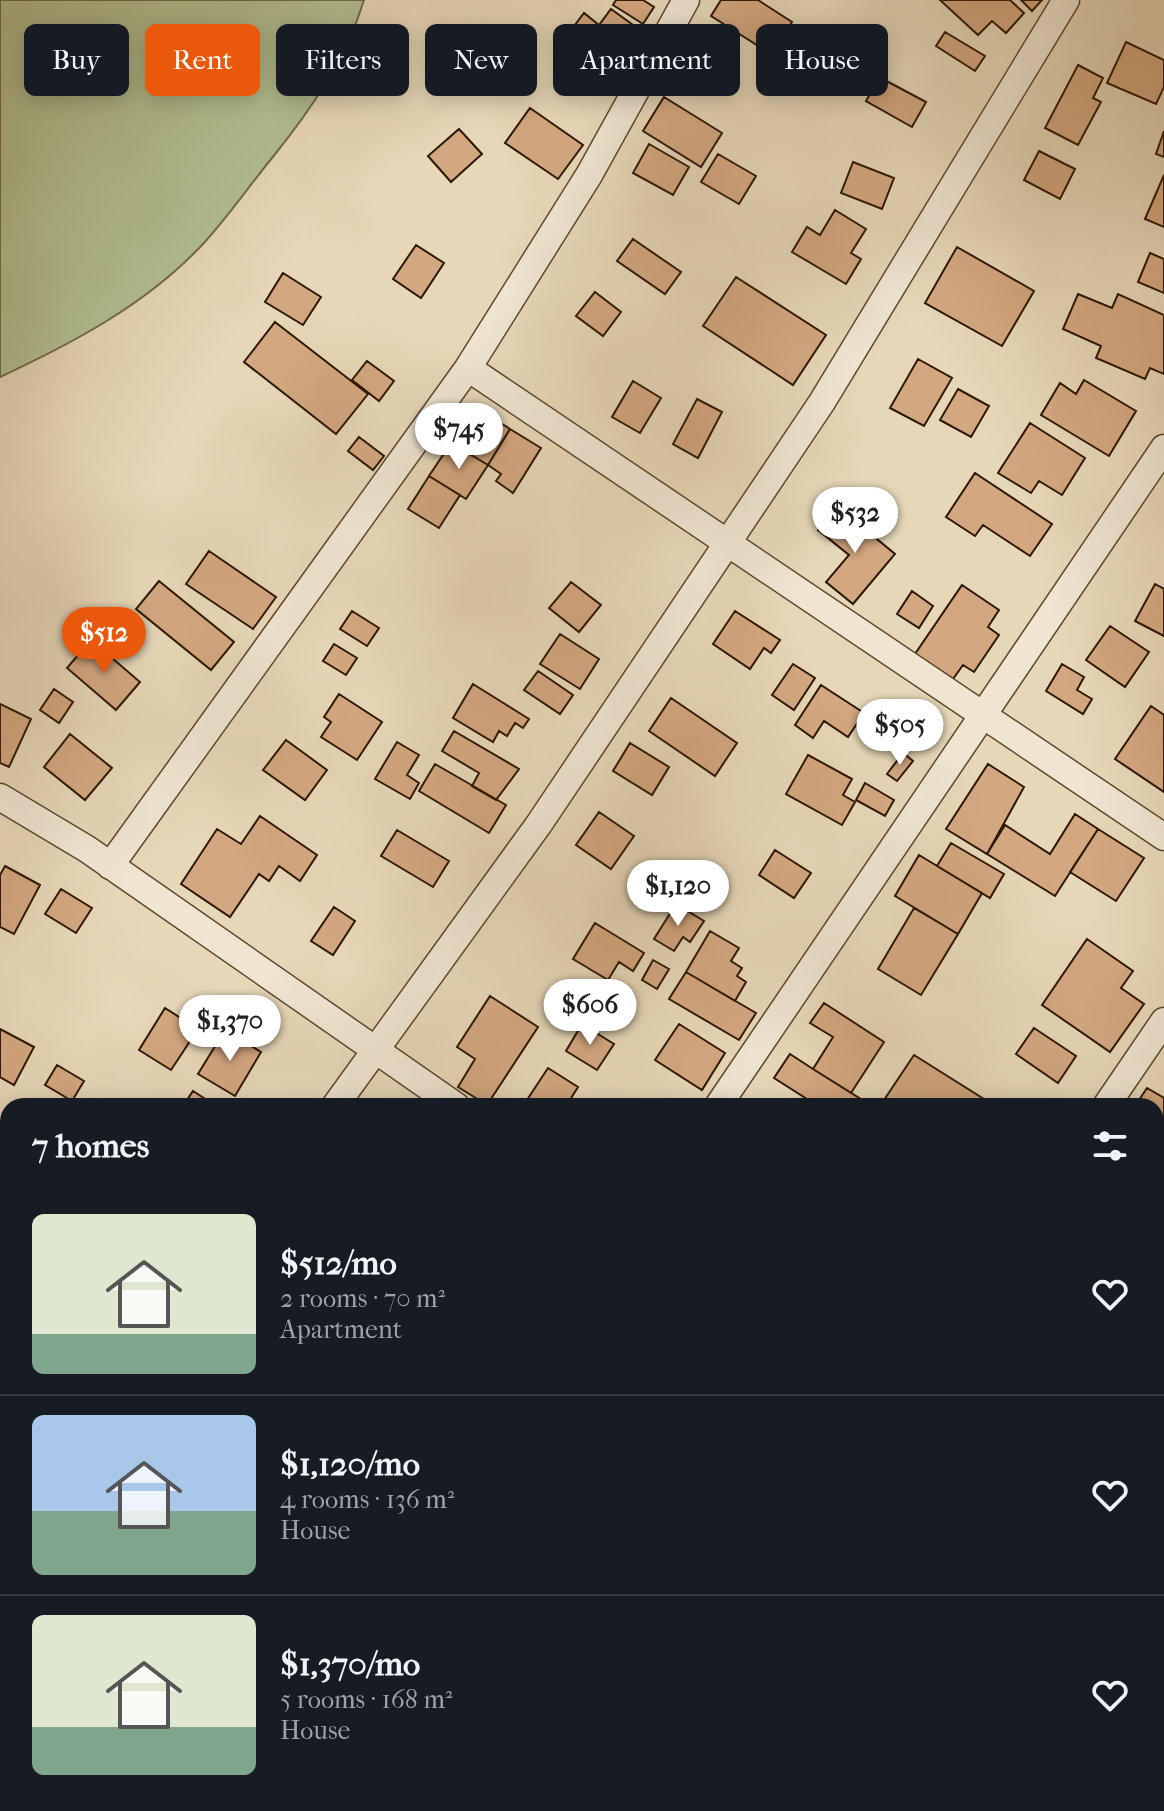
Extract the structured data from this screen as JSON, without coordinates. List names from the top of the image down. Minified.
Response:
{"page":{"chip":["Buy","Rent","Filters","New","Apartment","House"],"price":["$745","$532","$512","$505","$1,120","$606","$1,370"],"heading":"7 homes","list":[{"name":"$512/mo","note":"2 rooms · 70 m² · Apartment"},{"name":"$1,120/mo","note":"4 rooms · 136 m² · House"},{"name":"$1,370/mo","note":"5 rooms · 168 m² · House"}]}}
